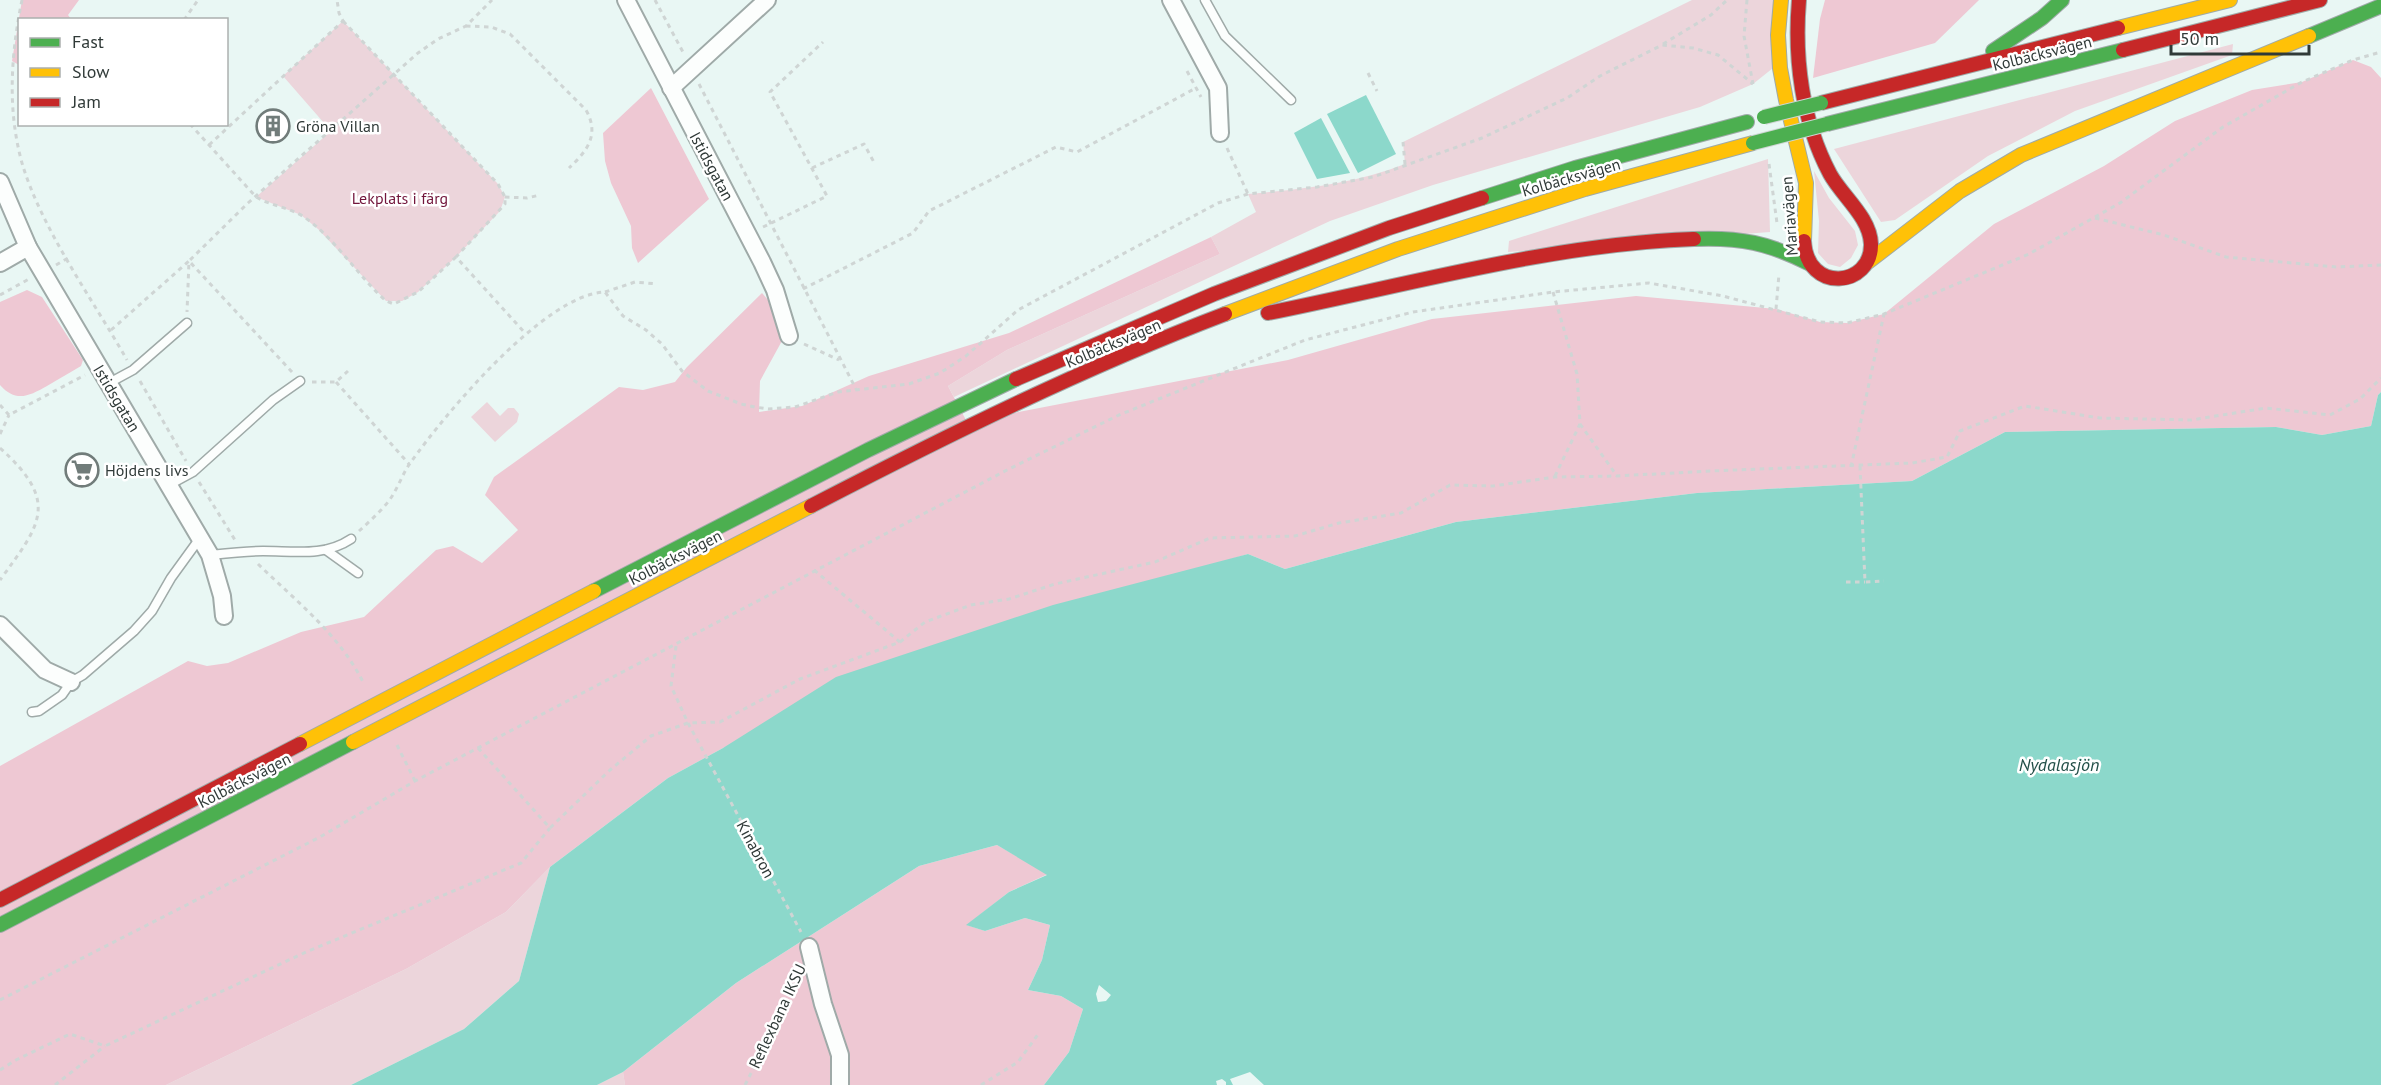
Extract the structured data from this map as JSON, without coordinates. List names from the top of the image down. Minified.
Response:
{"streets":{"main road":["Kolbäcksvägen","Mariavägen"],"street":["Istidsgatan"],"path":["Kinabron","Reflexbana IKSU"]},"crossings":[["Kinabron","Reflexbana IKSU"]],"water":["Nydalasjön"],"parks":["Lekplats i färg"],"places":{"building":["Gröna Villan"],"supermarket":["Höjdens livs"]},"legend":["Fast","Slow","Jam"],"scale_bar":"50 m"}
